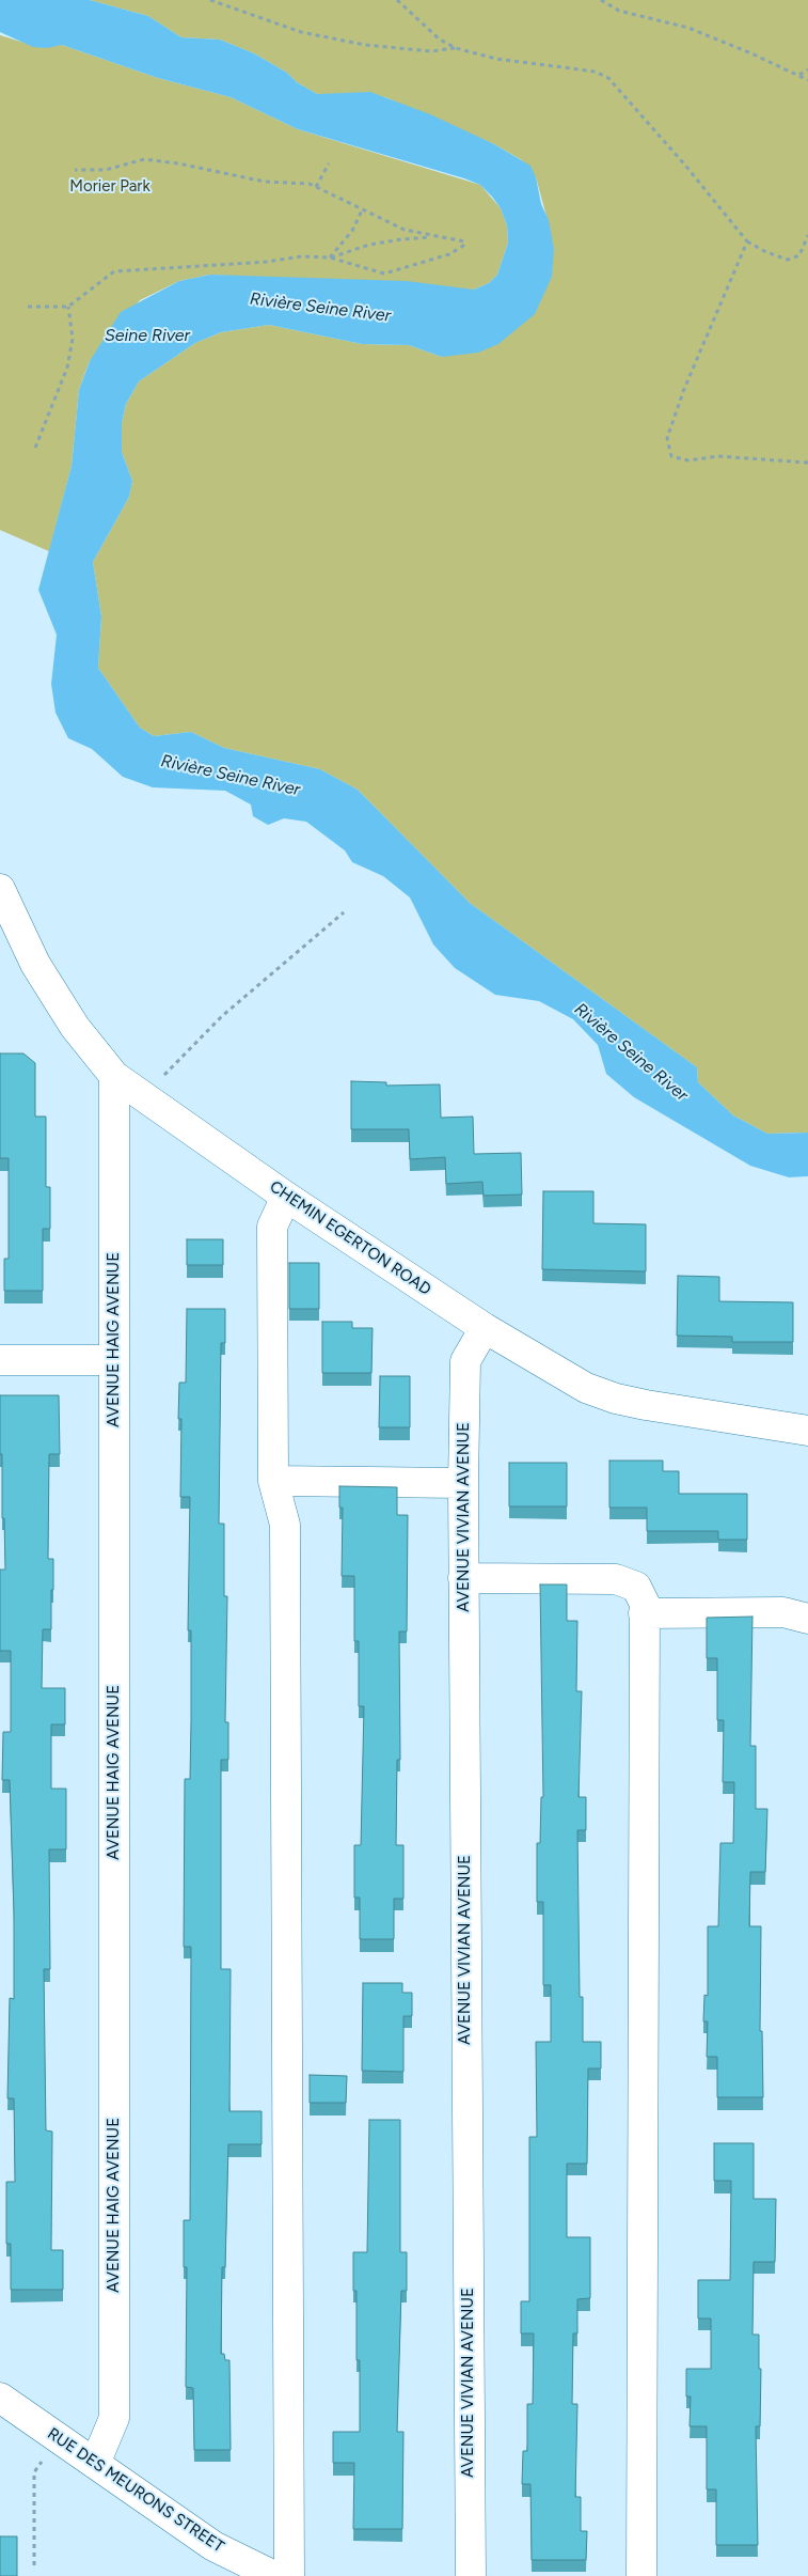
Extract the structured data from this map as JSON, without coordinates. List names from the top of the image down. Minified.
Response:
{"streets":{"street":["CHEMIN EGERTON ROAD","AVENUE HAIG AVENUE","AVENUE VIVIAN AVENUE","RUE DES MEURONS STREET"]},"crossings":[["CHEMIN EGERTON ROAD","AVENUE HAIG AVENUE"],["CHEMIN EGERTON ROAD","AVENUE VIVIAN AVENUE"],["AVENUE HAIG AVENUE","RUE DES MEURONS STREET"]],"water":["Rivière Seine River","Seine River"],"parks":["Morier Park"]}
